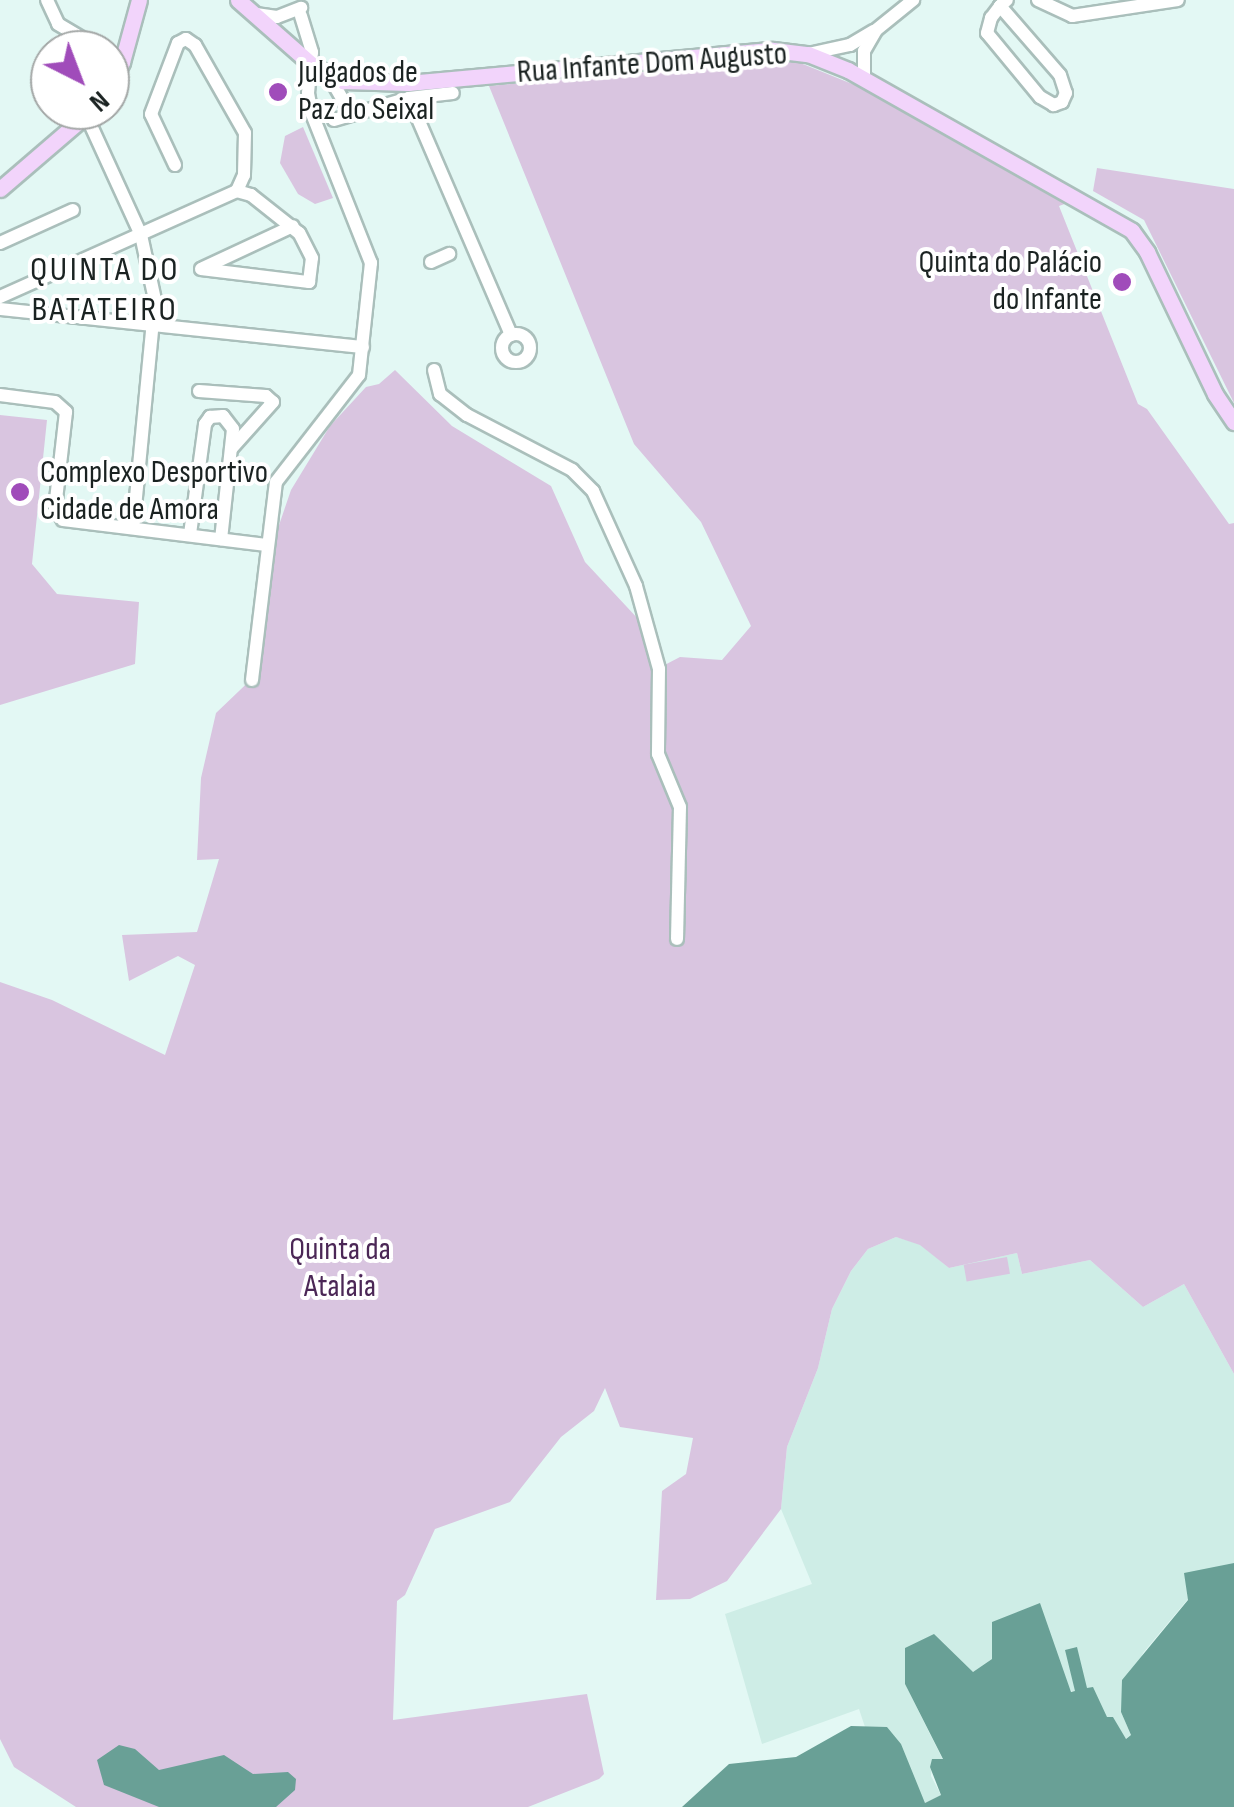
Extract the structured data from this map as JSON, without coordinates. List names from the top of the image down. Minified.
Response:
{"streets":{"main road":["Rua Infante Dom Augusto"]},"districts":["QUINTA DO BATATEIRO"],"parks":["Quinta da Atalaia"],"places":["Julgados de Paz do Seixal","Quinta do Palácio do Infante","Complexo Desportivo Cidade de Amora"],"north":"bottom right"}
